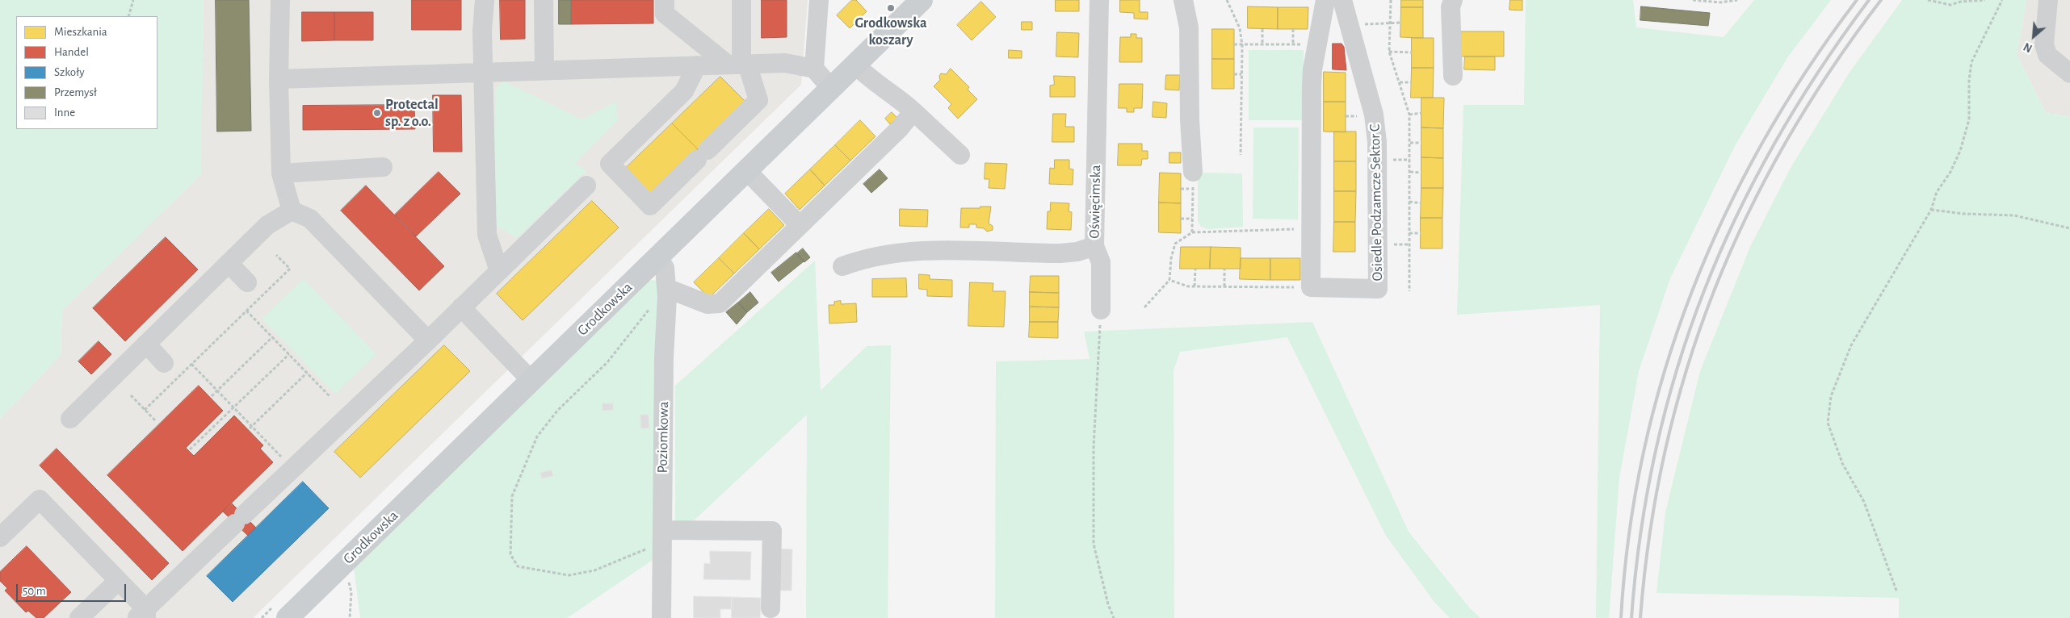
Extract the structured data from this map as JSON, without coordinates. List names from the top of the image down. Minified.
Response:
{"streets":{"main road":["Grodkowska"],"street":["Oświęcimska","Osiedle Podzamcze Sektor C","Poziomkowa"]},"crossings":[["Grodkowska","Poziomkowa"]],"places":["Grodkowska koszary","Protectal sp. z o.o."],"legend":["Mieszkania","Handel","Szkoły","Przemysł","Inne"],"scale_bar":"50 m","north":"bottom left"}
